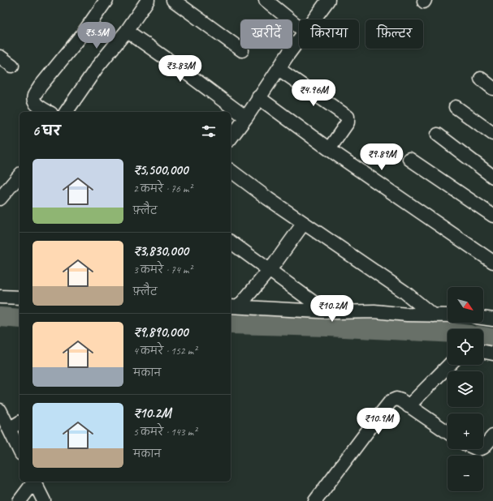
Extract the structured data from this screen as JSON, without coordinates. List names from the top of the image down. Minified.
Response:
{"north":"bottom right","page":{"chip":["खरीदें","किराया","फ़िल्टर"],"price":["₹5.5M","₹3.83M","₹4.96M","₹9.89M","₹10.2M","₹10.9M"],"heading":"6 घर","list":[{"name":"₹5,500,000","note":"2 कमरे · 76 m² · फ़्लैट"},{"name":"₹3,830,000","note":"3 कमरे · 74 m² · फ़्लैट"},{"name":"₹9,890,000","note":"4 कमरे · 152 m² · मकान"},{"name":"₹10.2M","note":"5 कमरे · 143 m² · मकान"}],"map_buttons":["+","−"]}}
